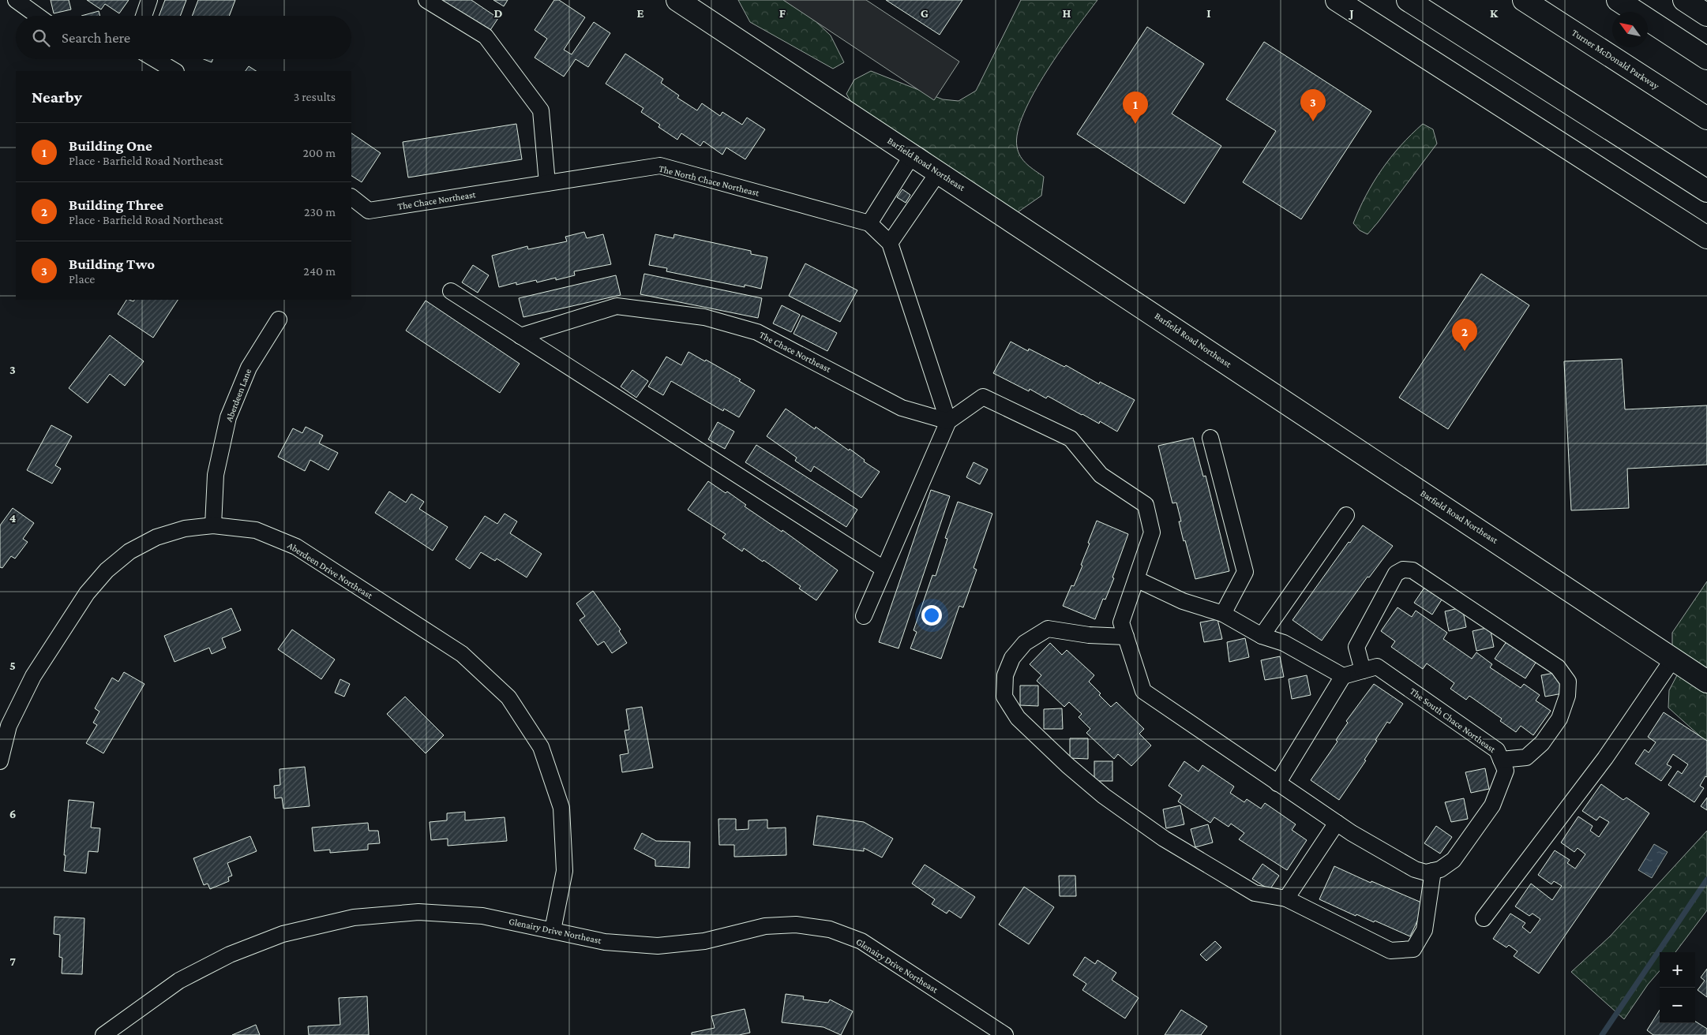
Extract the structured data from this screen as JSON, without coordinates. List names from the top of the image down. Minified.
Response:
{"streets":{"main road":["Turner McDonald Parkway","Barfield Road Northeast"],"street":["The North Chace Northeast","The Chace Northeast","Aberdeen Lane","Aberdeen Drive Northeast","The South Chace Northeast","Glenairy Drive Northeast"]},"crossings":[["The North Chace Northeast","The Chace Northeast"],["Aberdeen Lane","Aberdeen Drive Northeast"],["Aberdeen Drive Northeast","Glenairy Drive Northeast"]],"north":"top left","page":{"search":"Search here","heading":["Nearby","3 results"],"pins":["3","1","2"],"list":[{"mark":"1","name":"Building One","note":"Place · Barfield Road Northeast","value":"200 m"},{"mark":"2","name":"Building Three","note":"Place · Barfield Road Northeast","value":"230 m"},{"mark":"3","name":"Building Two","note":"Place","value":"240 m"}],"map_buttons":["+","−"]},"grid":{"columns":["D","E","F","G","H","I","J","K"],"rows":["3","4","5","6","7"]}}
